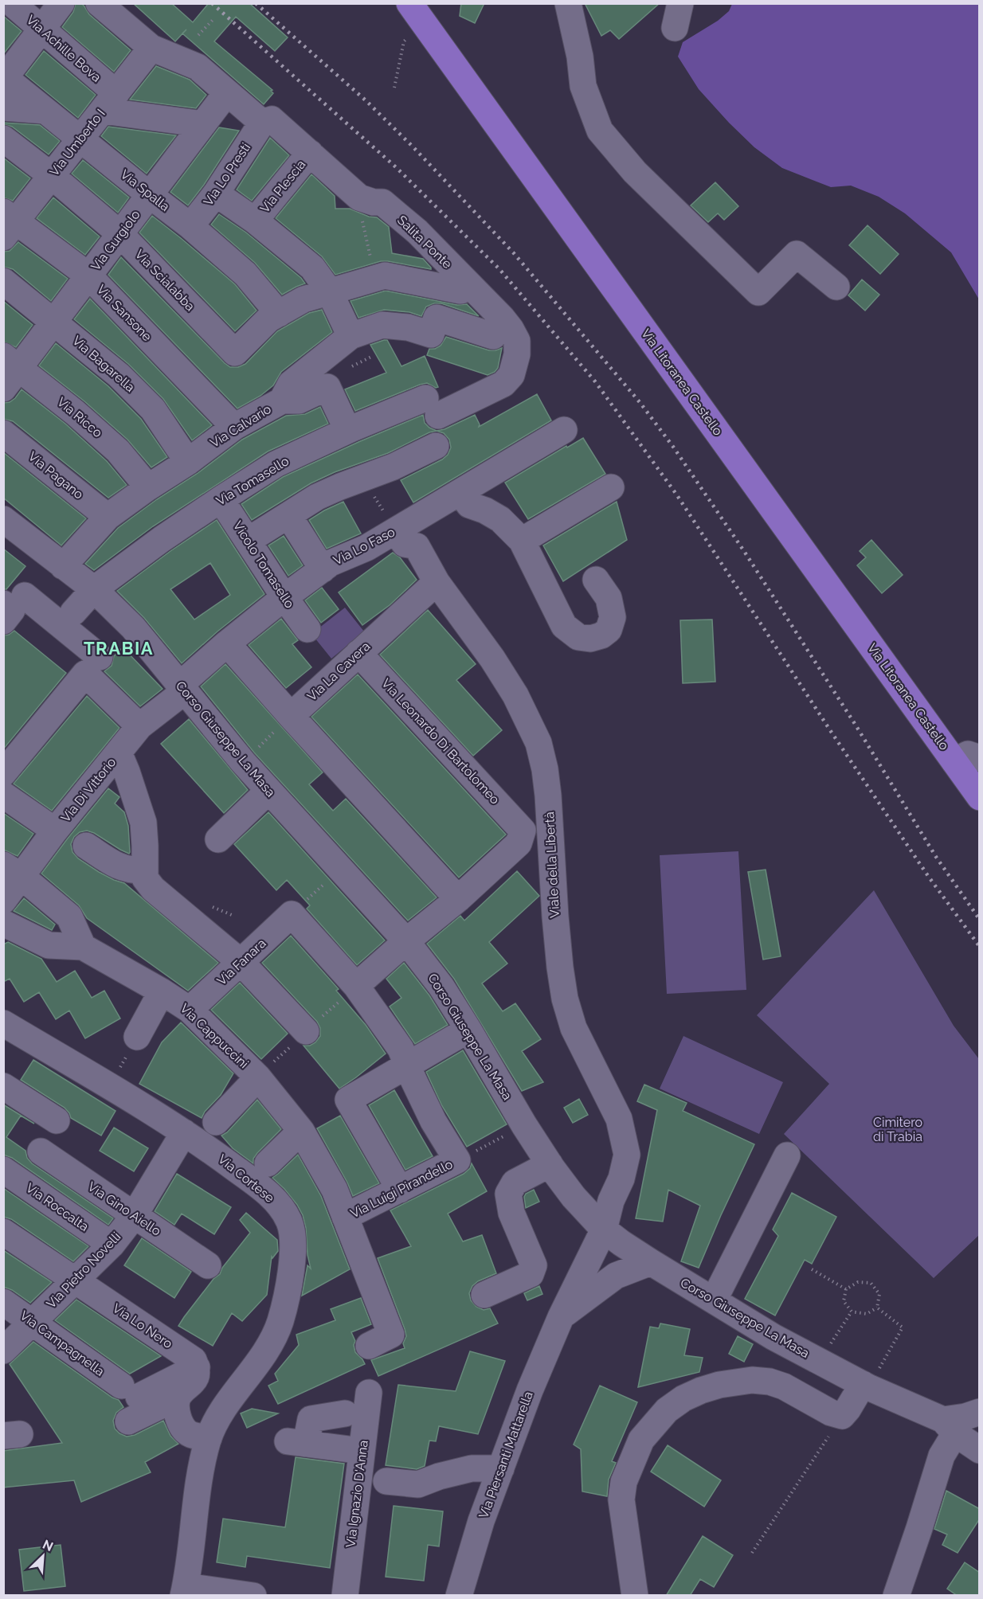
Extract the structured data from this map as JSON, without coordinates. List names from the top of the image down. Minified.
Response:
{"streets":{"main road":["Via Litoranea Castello"],"street":["Via Achille Bova","Via Umberto I","Via Lo Presti","Via Plescia","Via Spalla","Via Gurgiolo","Salita Ponte","Via Scialabba","Via Sansone","Via Bagarella","Via Ricco","Via Calvario","Via Pagano","Via Tomasello","Via Lo Faso","Vicolo Tomasello","Via La Cavera","Corso Giuseppe La Masa","Via Leonardo Di Bartolomeo","Via Di Vittorio","Viale della Libertà","Via Fanara","Via Cappuccini","Via Cortese","Via Luigi Pirandello","Via Roccalta","Via Gino Aiello","Via Pietro Novelli","Via Lo Nero","Via Campagnella","Via Piersanti Mattarella","Via Ignazio D'Anna"]},"crossings":[["Via Achille Bova","Via Umberto I"],["Via Umberto I","Via Spalla"],["Via Umberto I","Via Scialabba"],["Via Umberto I","Via Sansone"],["Via Lo Presti","Via Spalla"],["Via Spalla","Via Gurgiolo"],["Via Spalla","Via Scialabba"],["Via Gurgiolo","Via Scialabba"],["Via Gurgiolo","Via Sansone"],["Via Gurgiolo","Via Bagarella"],["Via Gurgiolo","Via Ricco"],["Salita Ponte","Via Tomasello"],["Via Sansone","Via Calvario"],["Via Bagarella","Via Calvario"],["Via Ricco","Via Calvario"],["Via Calvario","Via Pagano"],["Via Calvario","Corso Giuseppe La Masa"],["Via Tomasello","Vicolo Tomasello"],["Via Tomasello","Corso Giuseppe La Masa"],["Via Lo Faso","Vicolo Tomasello"],["Via Lo Faso","Corso Giuseppe La Masa"],["Via Lo Faso","Via Di Vittorio"],["Via Lo Faso","Viale della Libertà"],["Via La Cavera","Via Leonardo Di Bartolomeo"],["Via La Cavera","Viale della Libertà"],["Corso Giuseppe La Masa","Via Di Vittorio"],["Corso Giuseppe La Masa","Viale della Libertà"],["Viale della Libertà","Via Piersanti Mattarella"],["Via Fanara","Via Cappuccini"],["Via Cappuccini","Via Luigi Pirandello"],["Via Cortese","Via Pietro Novelli"],["Via Roccalta","Via Pietro Novelli"],["Via Gino Aiello","Via Pietro Novelli"],["Via Pietro Novelli","Via Lo Nero"],["Via Pietro Novelli","Via Campagnella"],["Via Lo Nero","Via Campagnella"]],"districts":["TRABIA"],"parks":["Cimitero di Trabia"],"north":"top right"}
